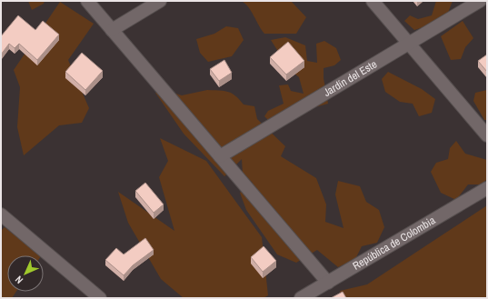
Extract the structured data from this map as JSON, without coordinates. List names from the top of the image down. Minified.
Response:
{"streets":{"street":["Jardín del Este","República de Colombia"]},"north":"bottom left"}
